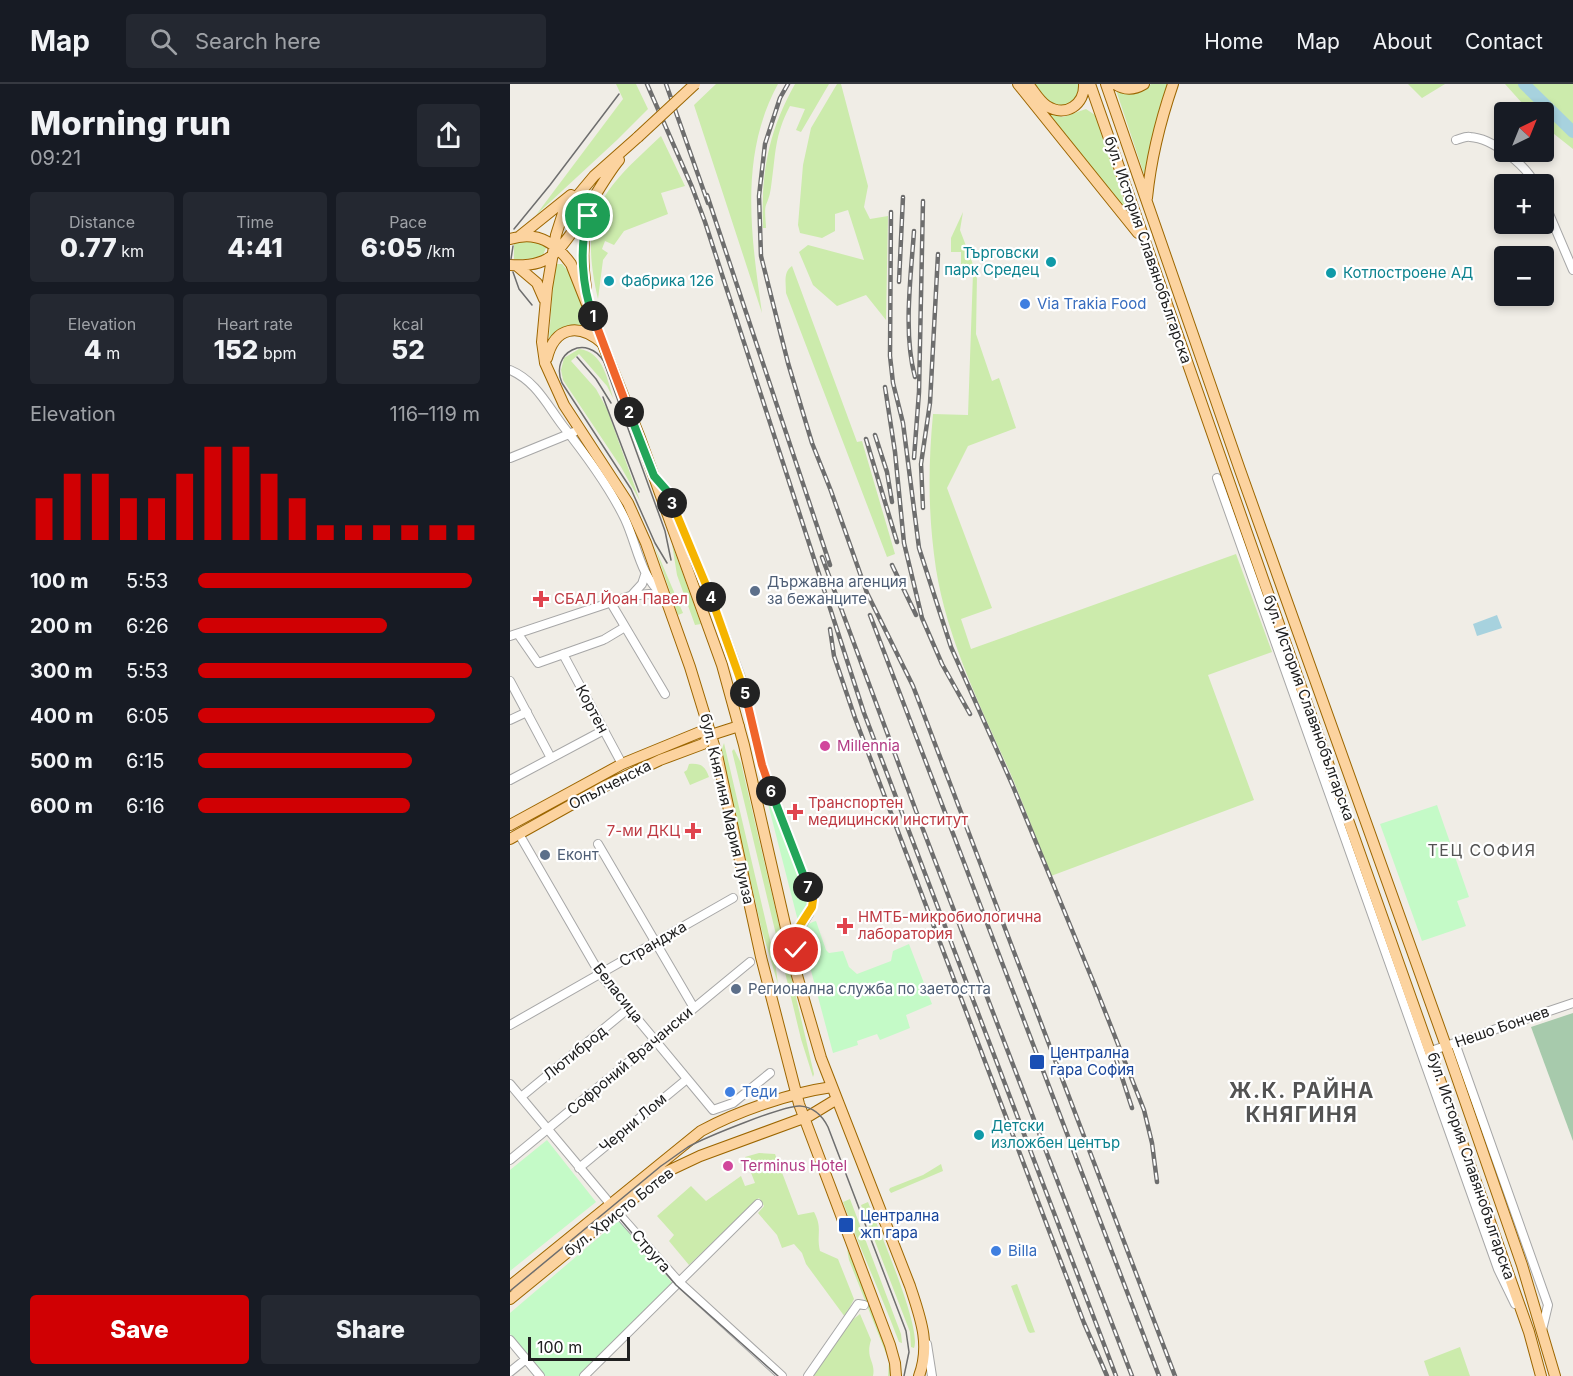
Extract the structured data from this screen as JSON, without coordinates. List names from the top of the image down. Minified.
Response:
{"streets":{"main road":["бул. История Славянобългарска","Опълченска","бул. Княгиня Мария Луиза","бул. Христо Ботев"],"street":["Кортен","Странджа","Беласица","Нешо Бончев","Лютиброд","Софроний Врачански","Черни Лом","Струга"]},"crossings":[["бул. История Славянобългарска","Нешо Бончев"],["Кортен","Опълченска"],["Опълченска","бул. Княгиня Мария Луиза"],["Опълченска","Беласица"],["бул. Княгиня Мария Луиза","бул. Христо Ботев"],["Странджа","Беласица"],["Беласица","Лютиброд"],["Беласица","Софроний Врачански"],["Беласица","Черни Лом"],["Лютиброд","Струга"],["Софроний Врачански","Струга"],["Черни Лом","Струга"],["бул. Христо Ботев","Струга"]],"districts":["ТЕЦ СОФИЯ","Ж.К. РАЙНА КНЯГИНЯ"],"places":{"other":["Търговски парк Средец","Котлостроене АД","Фабрика 126","Via Trakia Food","Държавна агенция за бежанците","Millennia","Еконт","Регионална служба по заетостта","Теди","Детски изложбен център","Terminus Hotel","Billa"],"health":["СБАЛ Йоан Павел","Транспортен медицински институт","7-ми ДКЦ","НМТБ-микробиологична лаборатория"],"transit":["Централна гара София","Централна жп гара"]},"scale_bar":"100 m","north":"top right","page":{"header":"Map","search":"Search here","nav":["Home","Map","About","Contact"],"heading":["Morning run","09:21"],"map_buttons":["+","−"],"stats":[["Distance","0.77 km"],["Time","4:41"],["Pace","6:05 /km"],["Elevation","4 m"],["Heart rate","152 bpm"],["kcal","52"]],"pins":["1","2","3","4","5","6","7"],"chart":["Elevation","116–119 m"],"list":[{"name":"100 m","note":"5:53"},{"name":"200 m","note":"6:26"},{"name":"300 m","note":"5:53"},{"name":"400 m","note":"6:05"},{"name":"500 m","note":"6:15"},{"name":"600 m","note":"6:16"}],"buttons":["Save","Share"],"scale":"100 m"}}
